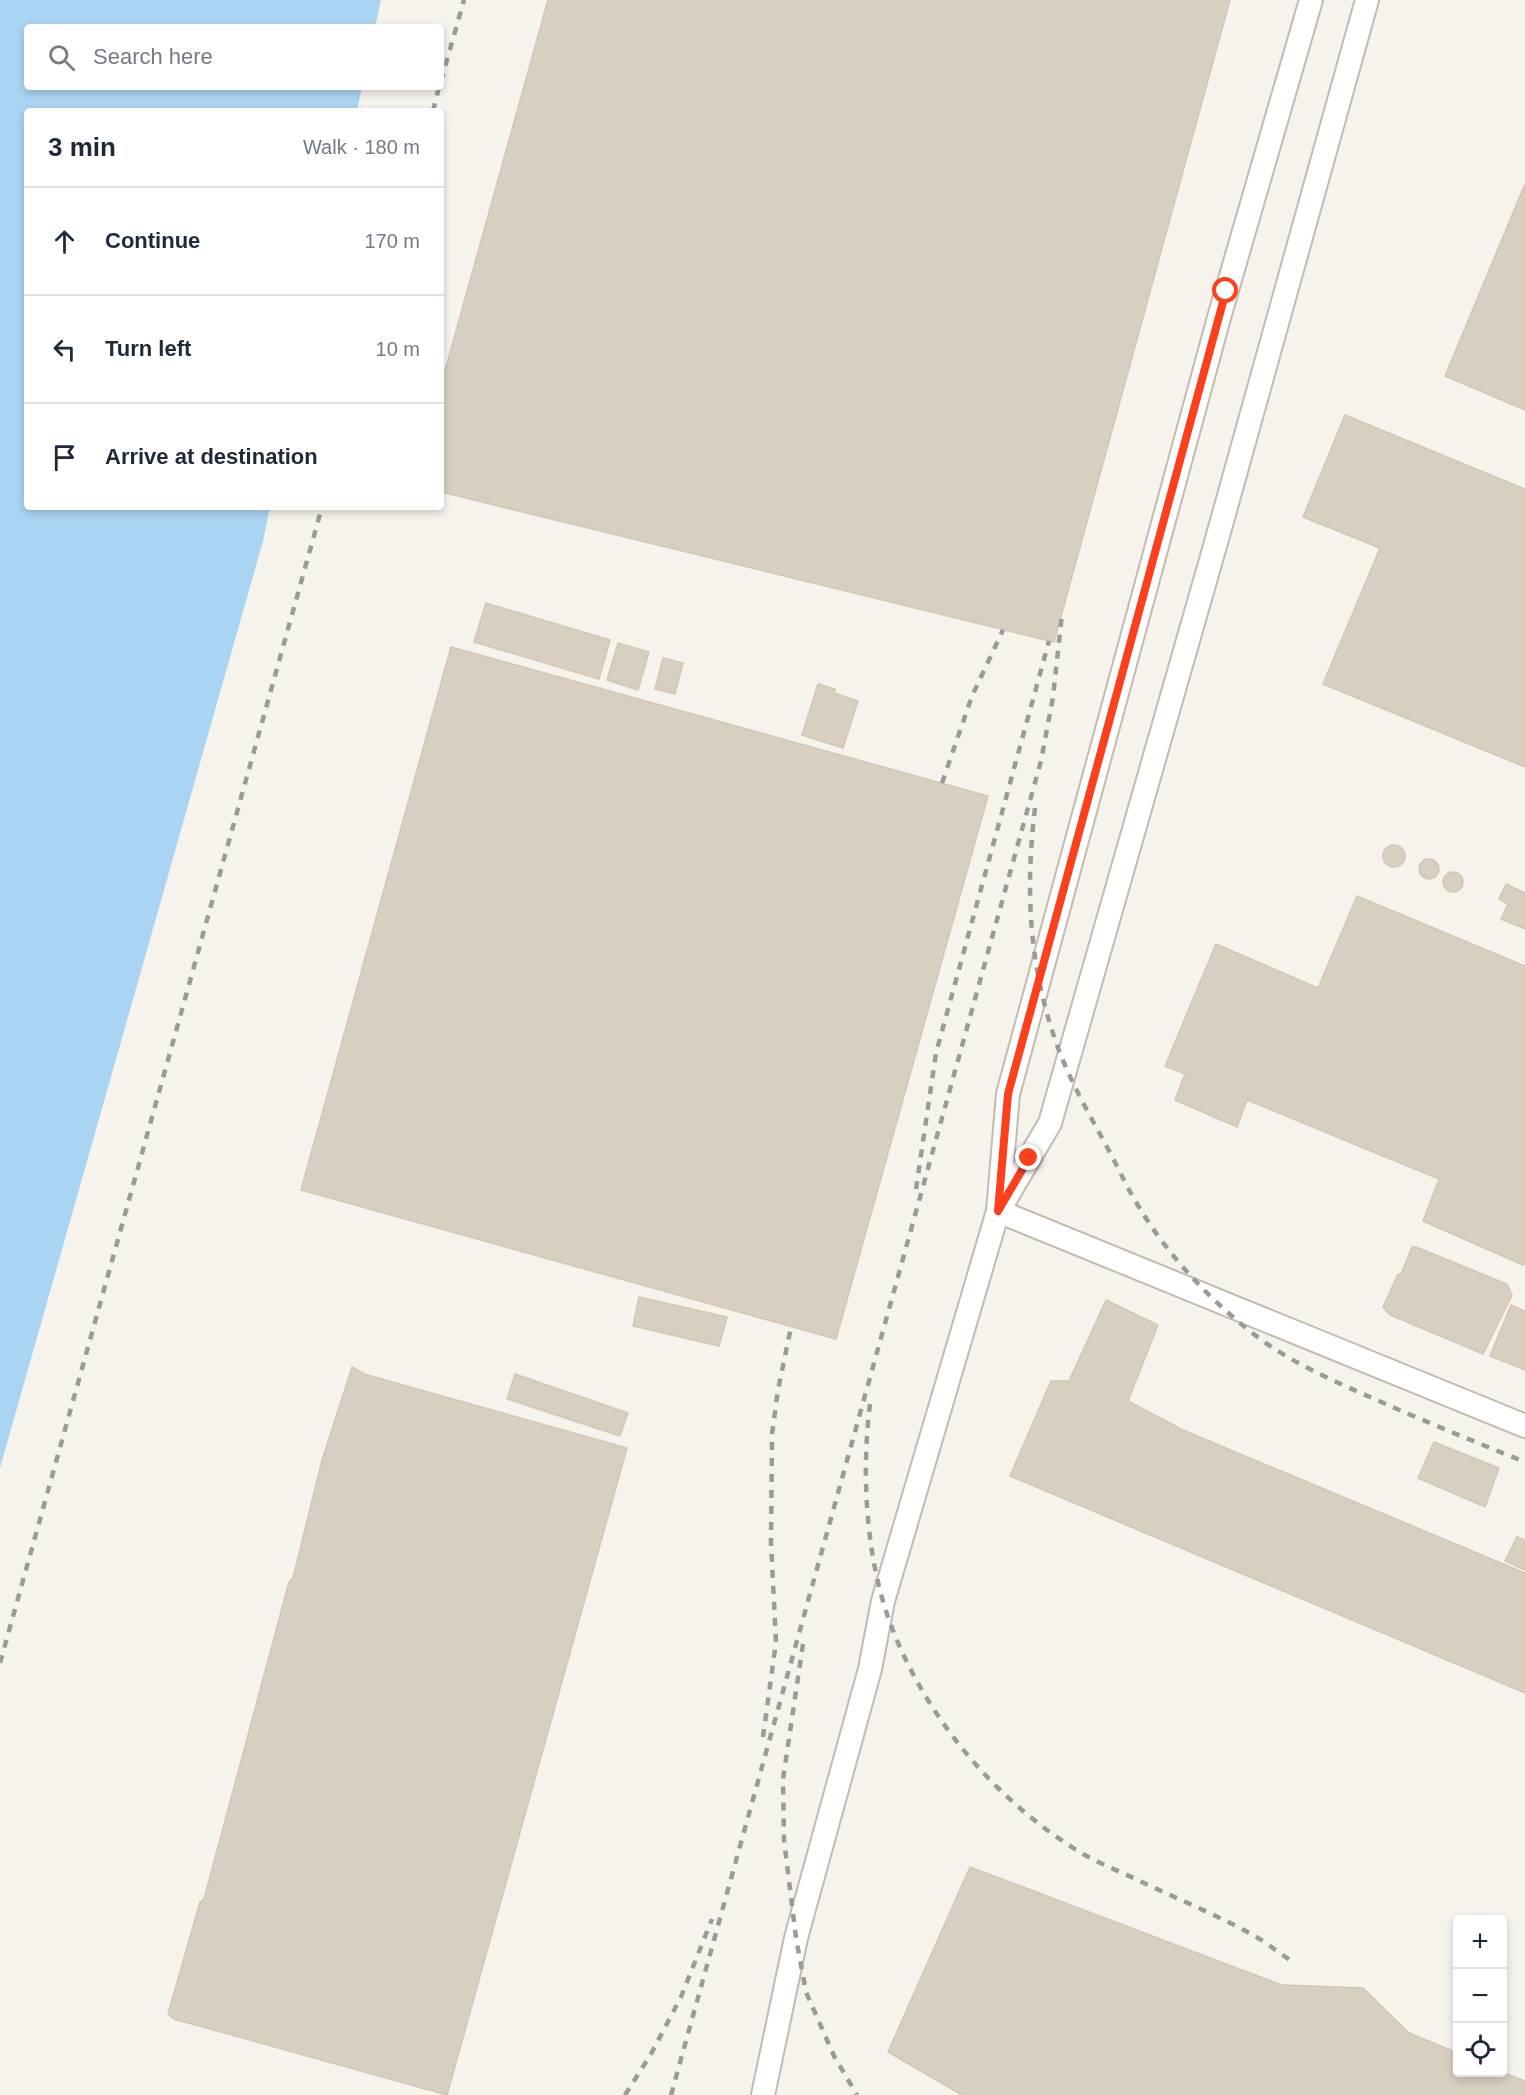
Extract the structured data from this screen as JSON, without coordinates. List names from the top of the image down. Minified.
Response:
{"page":{"search":"Search here","heading":["3 min","Walk · 180 m"],"list":[["Continue","170 m"],["Turn left","10 m"],"Arrive at destination"],"map_buttons":["+","−"]}}
